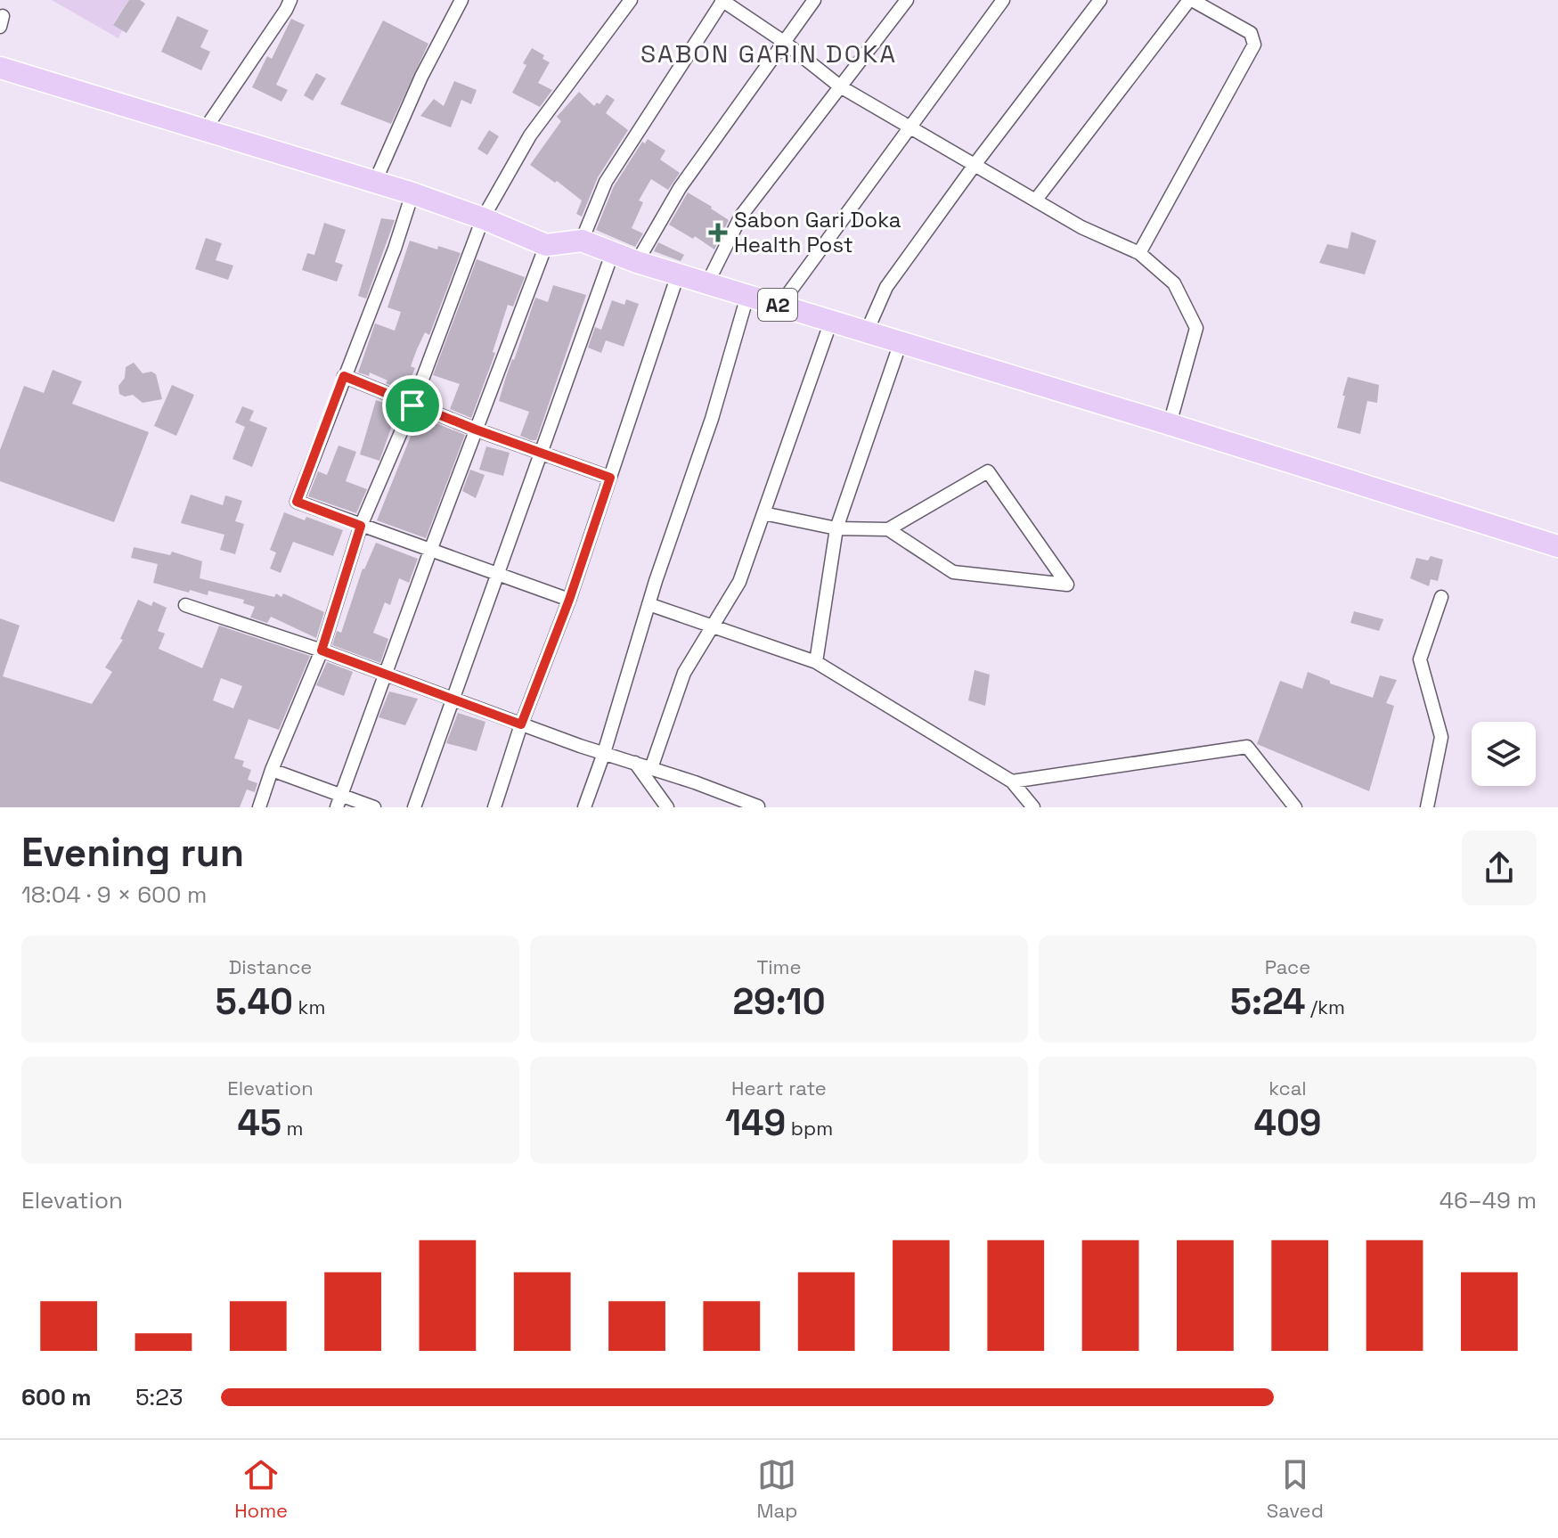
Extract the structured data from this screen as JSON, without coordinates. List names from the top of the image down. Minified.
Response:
{"streets":{"highway":["A2"]},"districts":["SABON GARIN DOKA"],"places":{"health":["Sabon Gari Doka Health Post"]},"page":{"heading":["Evening run","18:04 · 9 × 600 m"],"stats":[["Distance","5.40 km"],["Time","29:10"],["Pace","5:24 /km"],["Elevation","45 m"],["Heart rate","149 bpm"],["kcal","409"]],"chart":["Elevation","46–49 m"],"list":[{"name":"600 m","note":"5:23"}],"tabs":["Home","Map","Saved"]}}
